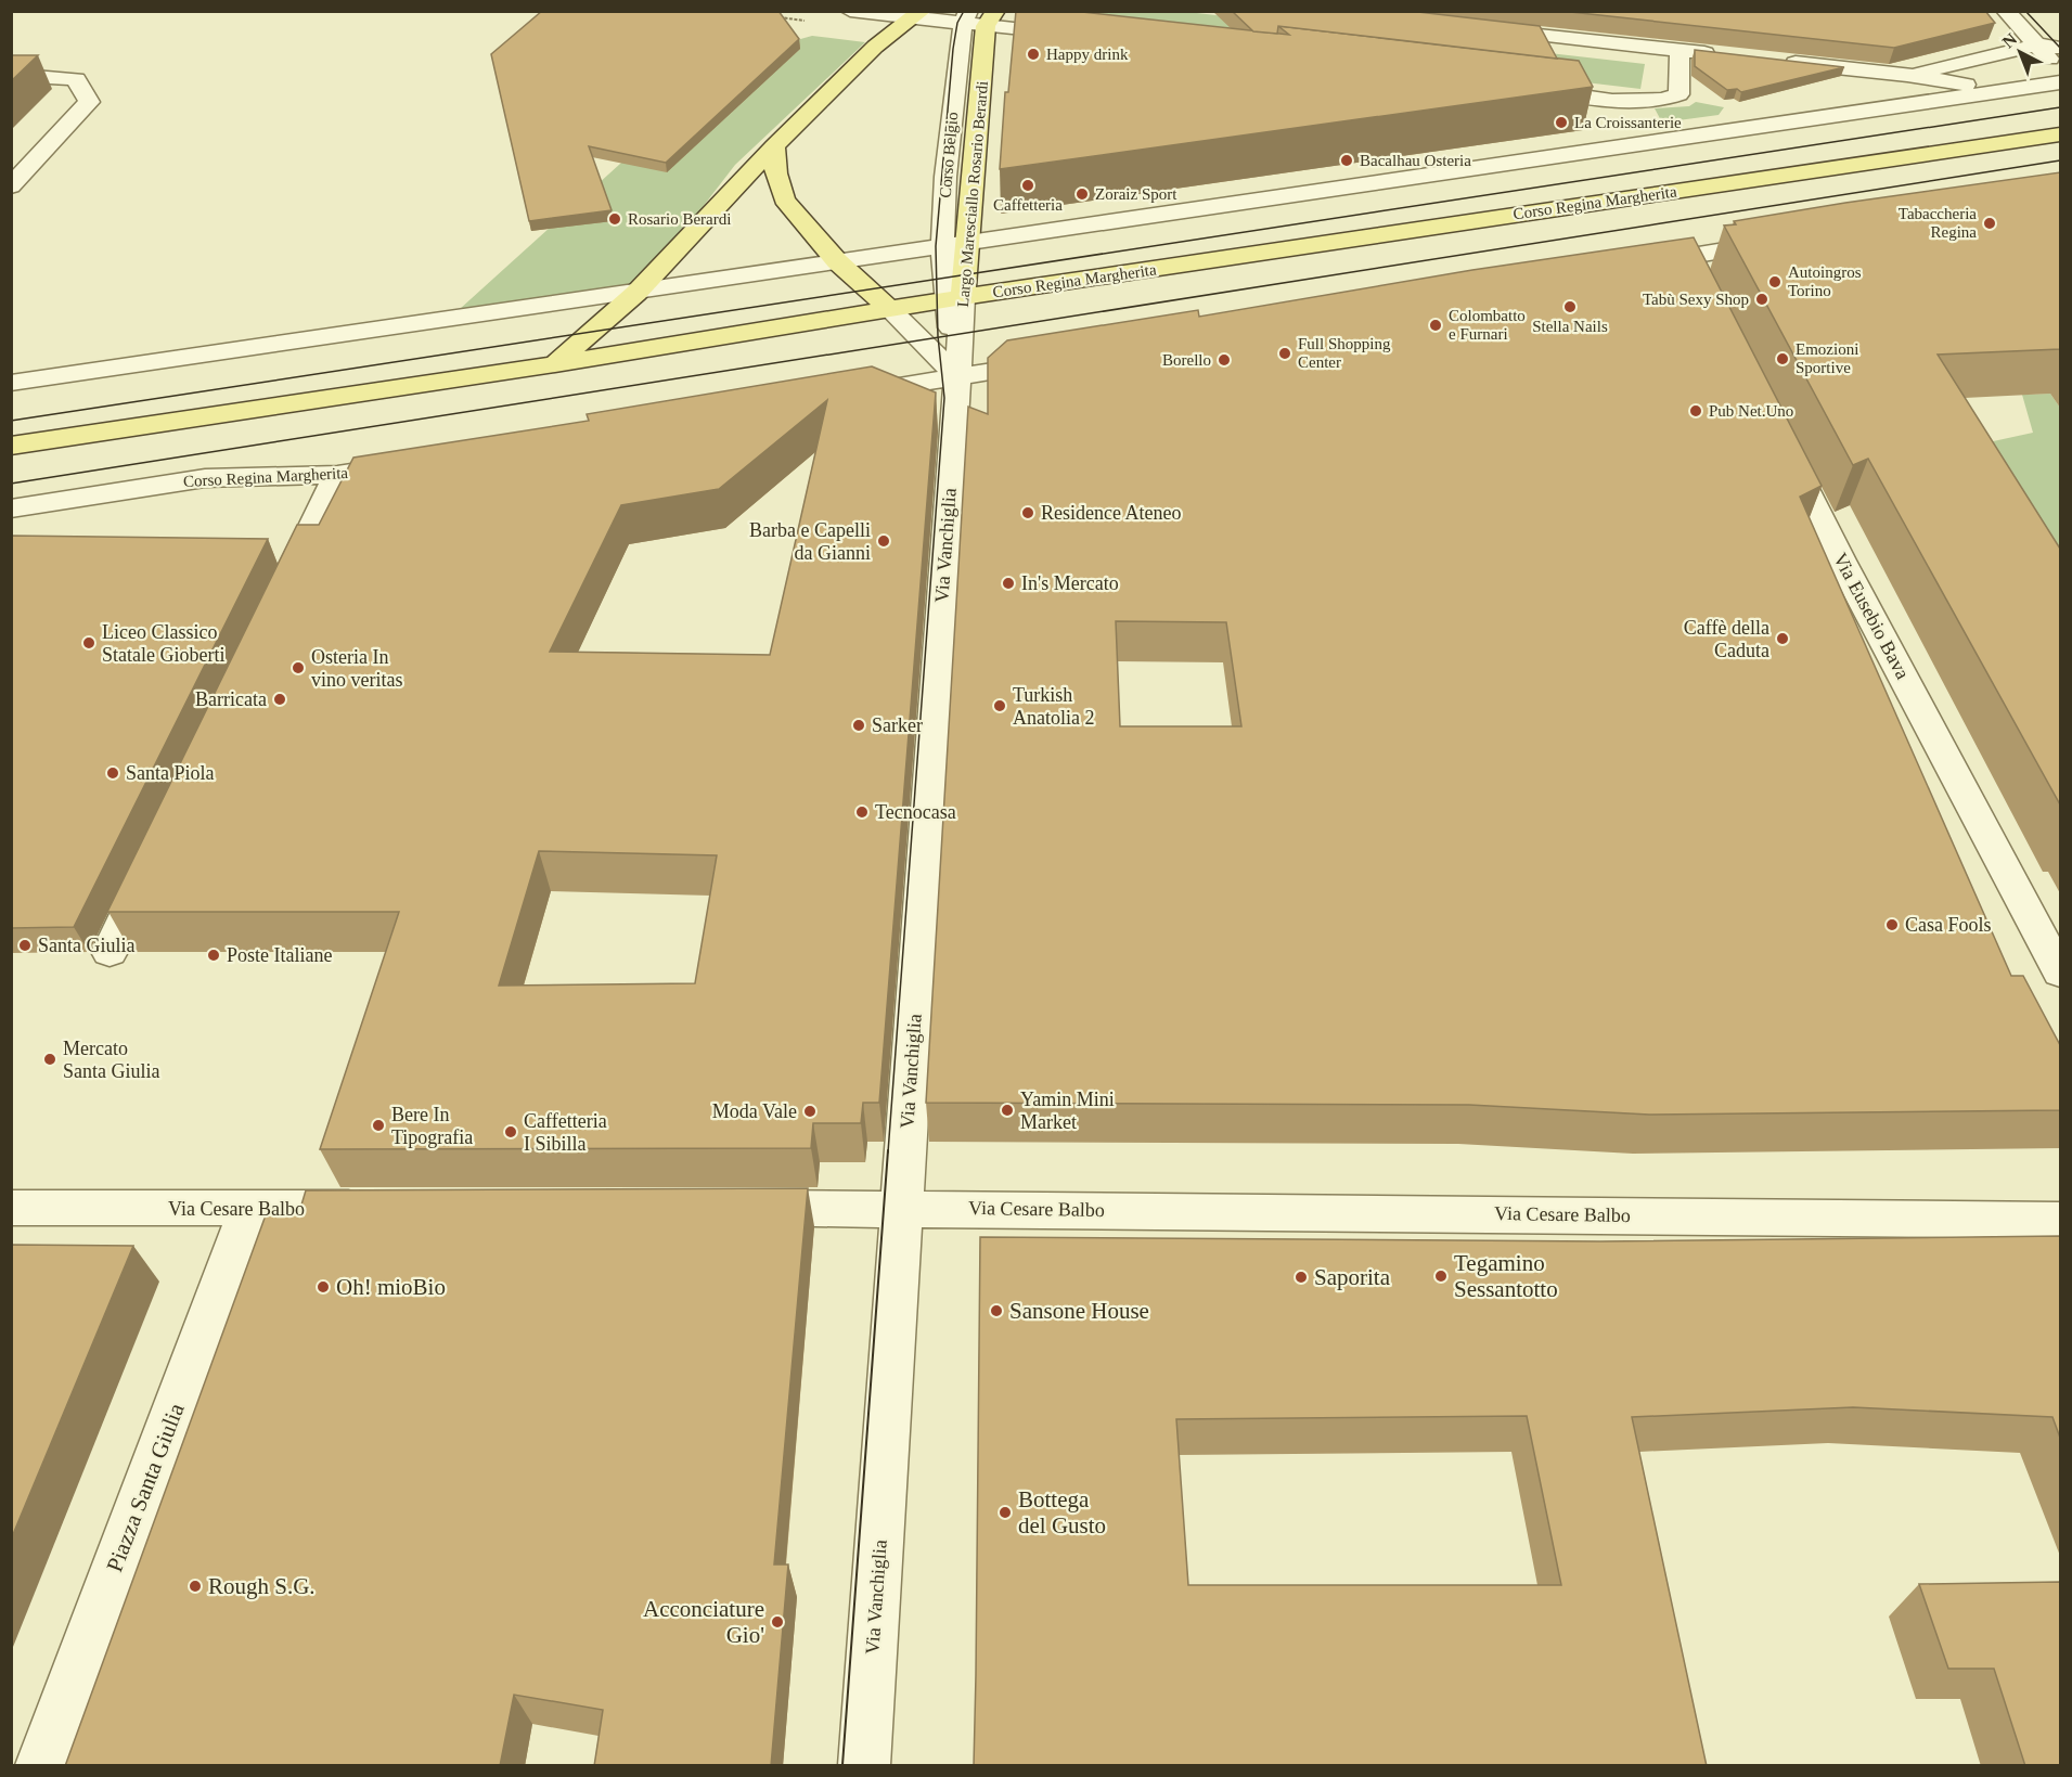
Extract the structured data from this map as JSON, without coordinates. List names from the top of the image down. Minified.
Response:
{"streets":{"main road":["Largo Maresciallo Rosario Berardi","Corso Regina Margherita"],"street":["Corso Belgio","Via Vanchiglia","Via Eusebio Bava","Via Cesare Balbo","Piazza Santa Giulia"]},"crossings":[["Corso Belgio","Largo Maresciallo Rosario Berardi"],["Corso Belgio","Corso Regina Margherita"],["Largo Maresciallo Rosario Berardi","Corso Regina Margherita"],["Largo Maresciallo Rosario Berardi","Via Vanchiglia"],["Via Vanchiglia","Via Cesare Balbo"],["Via Cesare Balbo","Piazza Santa Giulia"]],"places":["Happy drink","La Croissanterie","Bacalhau Osteria","Caffetteria","Zoraiz Sport","Rosario Berardi","Tabaccheria Regina","Autoingros Torino","Tabù Sexy Shop","Stella Nails","Colombatto e Furnari","Full Shopping Center","Emozioni Sportive","Borello","Pub Net.Uno","Residence Ateneo","Barba e Capelli da Gianni","In's Mercato","Caffè della Caduta","Liceo Classico Statale Gioberti","Osteria In vino veritas","Barricata","Turkish Anatolia 2","Sarker","Santa Piola","Tecnocasa","Casa Fools","Santa Giulia","Poste Italiane","Mercato Santa Giulia","Yamin Mini Market","Moda Vale","Bere In Tipografia","Caffetteria I Sibilla","Tegamino Sessantotto","Saporita","Oh! mioBio","Sansone House","Bottega del Gusto","Rough S.G.","Acconciature Gio'"],"north":"top left"}
